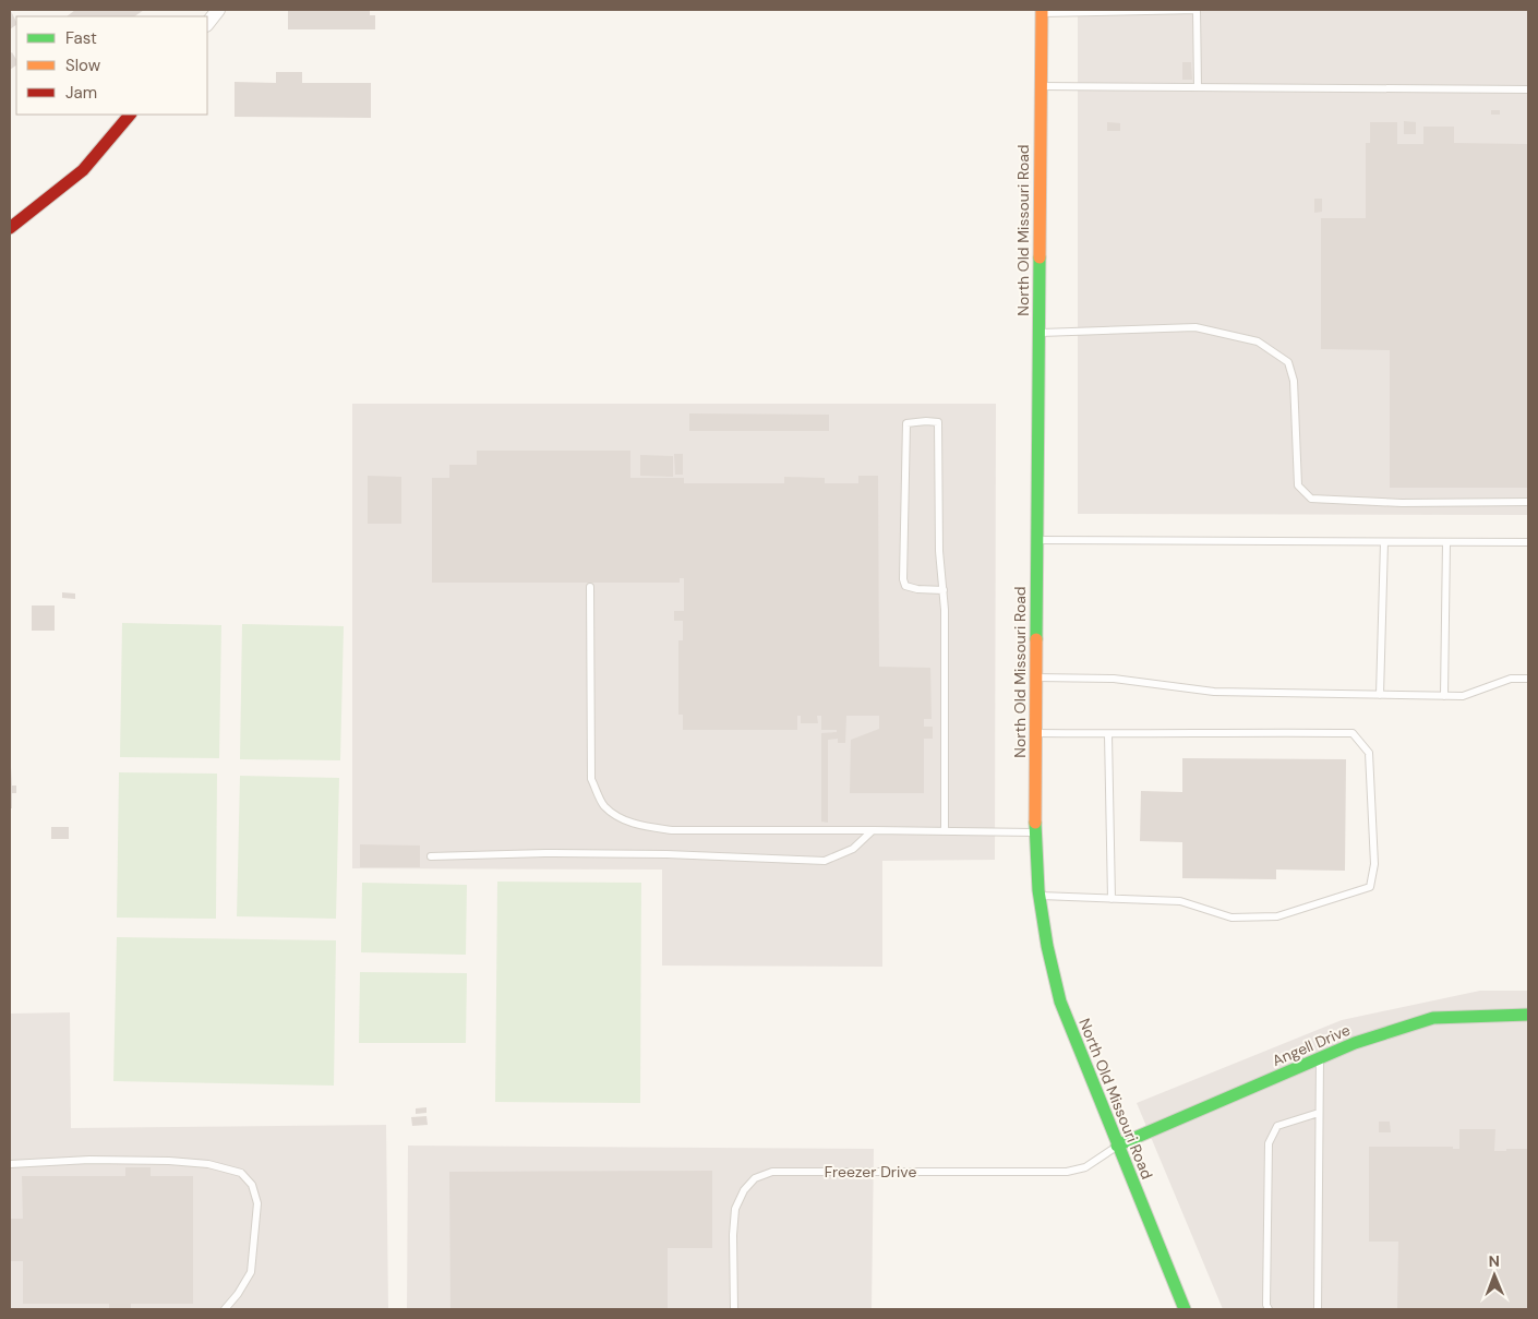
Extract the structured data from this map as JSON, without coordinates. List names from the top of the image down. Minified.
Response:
{"streets":{"main road":["North Old Missouri Road","Angell Drive"],"lane":["Freezer Drive"]},"crossings":[["North Old Missouri Road","Angell Drive"],["North Old Missouri Road","Freezer Drive"],["Angell Drive","Freezer Drive"]],"legend":["Fast","Slow","Jam"],"north":"top"}
